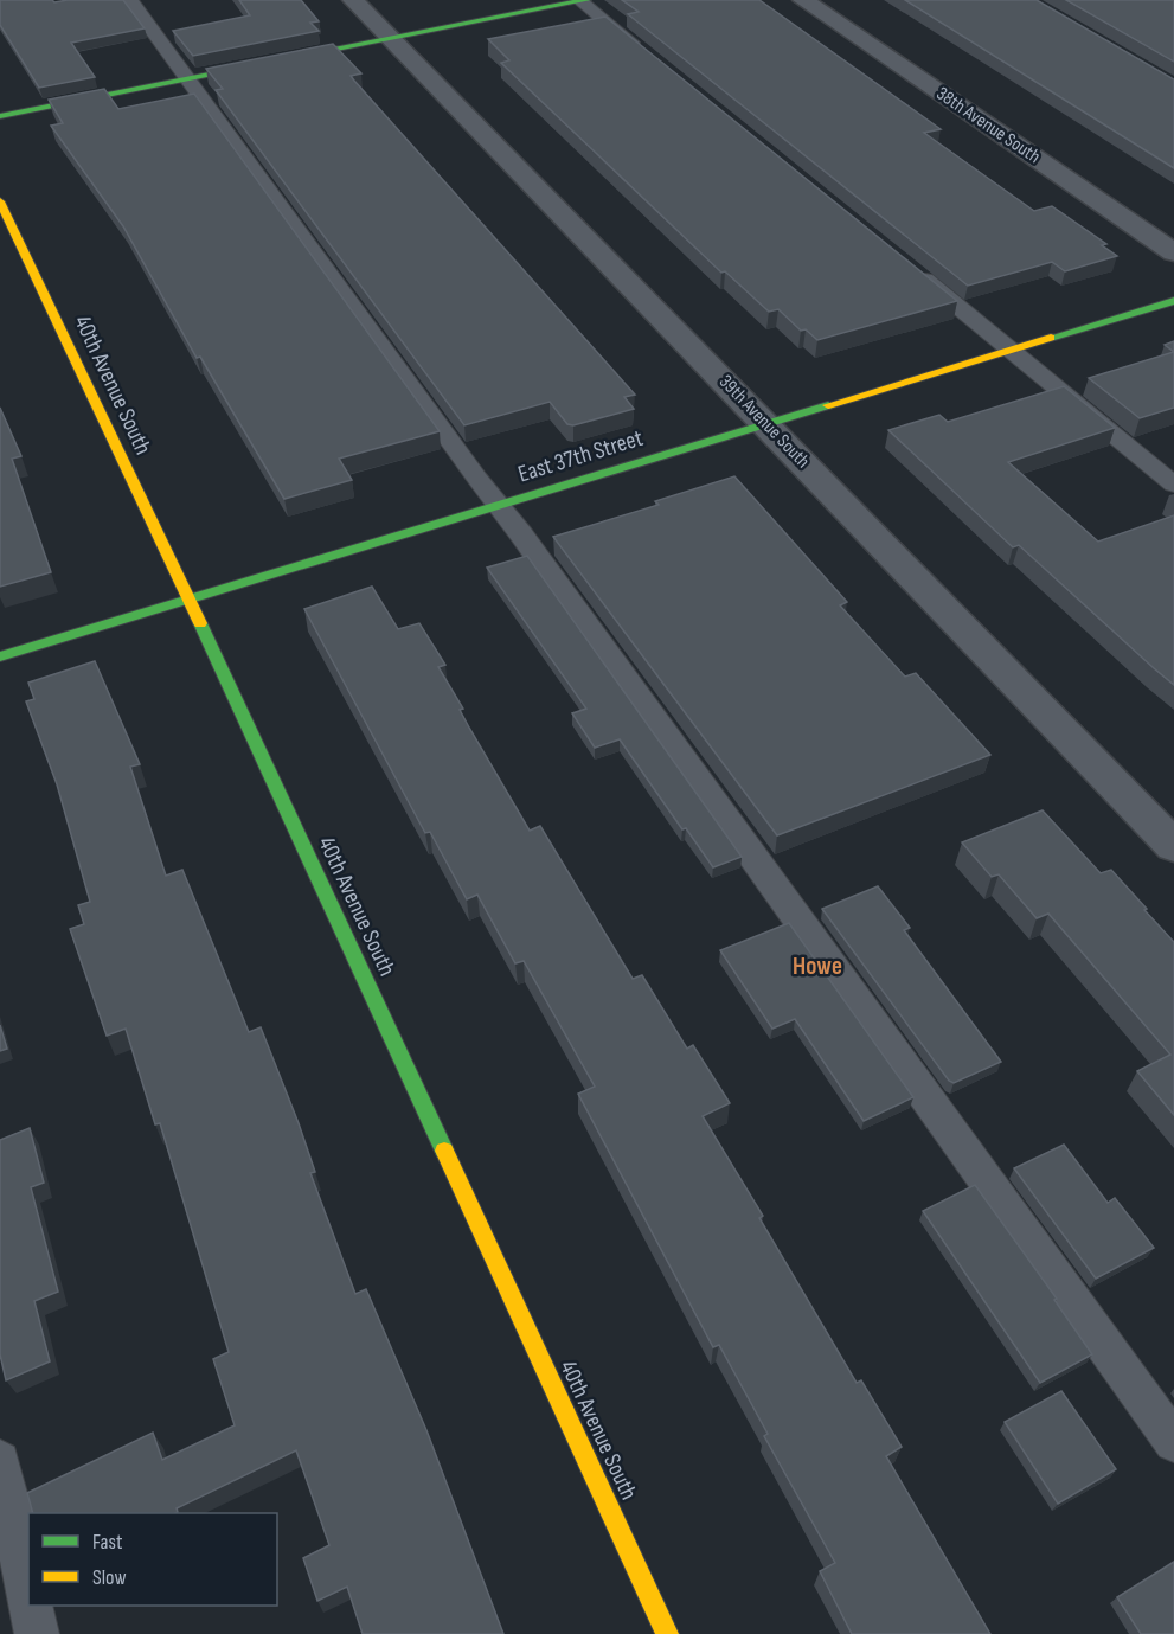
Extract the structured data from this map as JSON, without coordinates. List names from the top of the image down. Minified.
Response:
{"streets":{"street":["38th Avenue South","40th Avenue South","39th Avenue South","East 37th Street"]},"crossings":[["40th Avenue South","East 37th Street"],["39th Avenue South","East 37th Street"]],"districts":["Howe"],"legend":["Fast","Slow"]}
